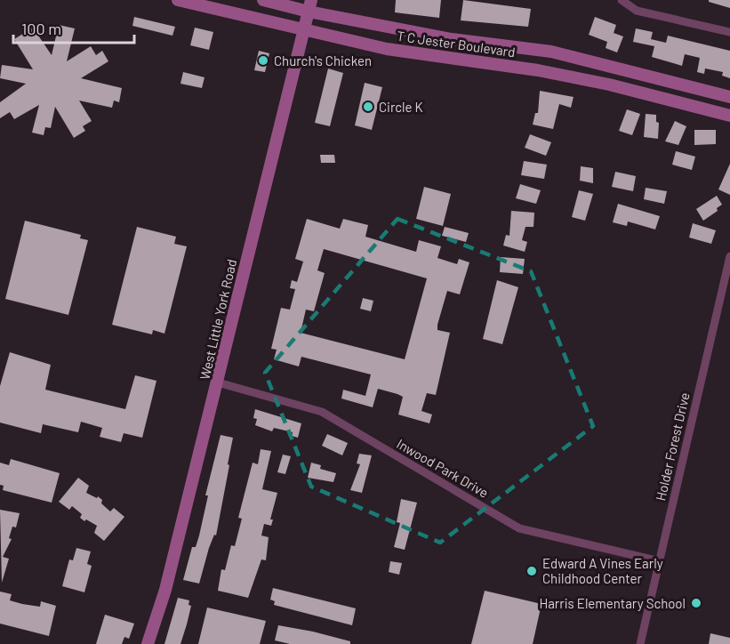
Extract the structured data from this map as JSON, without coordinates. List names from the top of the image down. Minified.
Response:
{"streets":{"main road":["T C Jester Boulevard","West Little York Road"],"street":["Holder Forest Drive","Inwood Park Drive"]},"crossings":[["T C Jester Boulevard","West Little York Road"],["West Little York Road","Inwood Park Drive"],["Holder Forest Drive","Inwood Park Drive"]],"places":["Church's Chicken","Circle K","Edward A Vines Early Childhood Center","Harris Elementary School"],"scale_bar":"100 m"}
